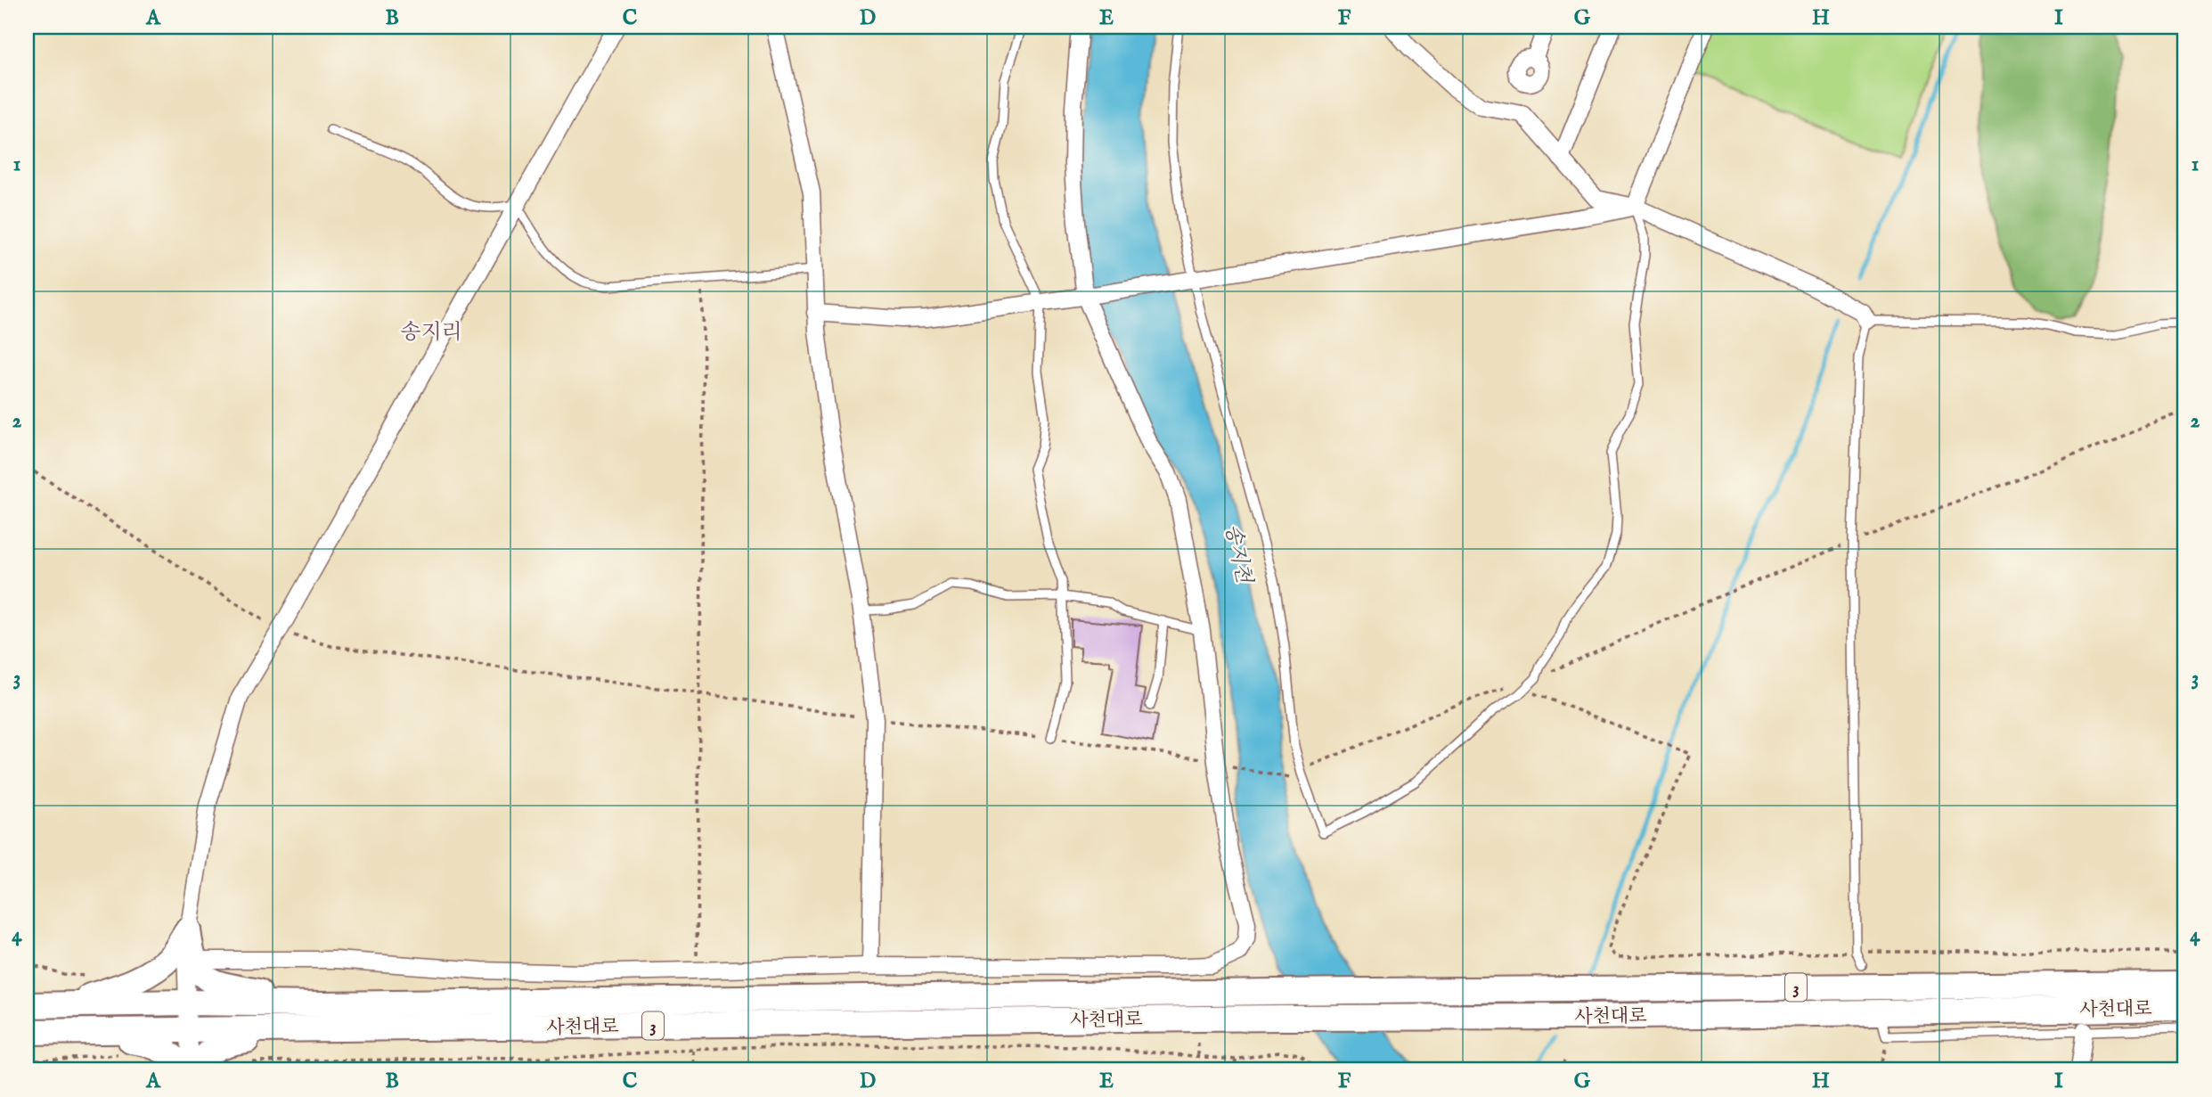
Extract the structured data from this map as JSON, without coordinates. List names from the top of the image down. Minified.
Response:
{"streets":{"main road":["3","사천대로"]},"districts":["송지리"],"water":["송지천"],"grid":{"columns":["A","B","C","D","E","F","G","H","I"],"rows":["1","2","3","4"]}}
